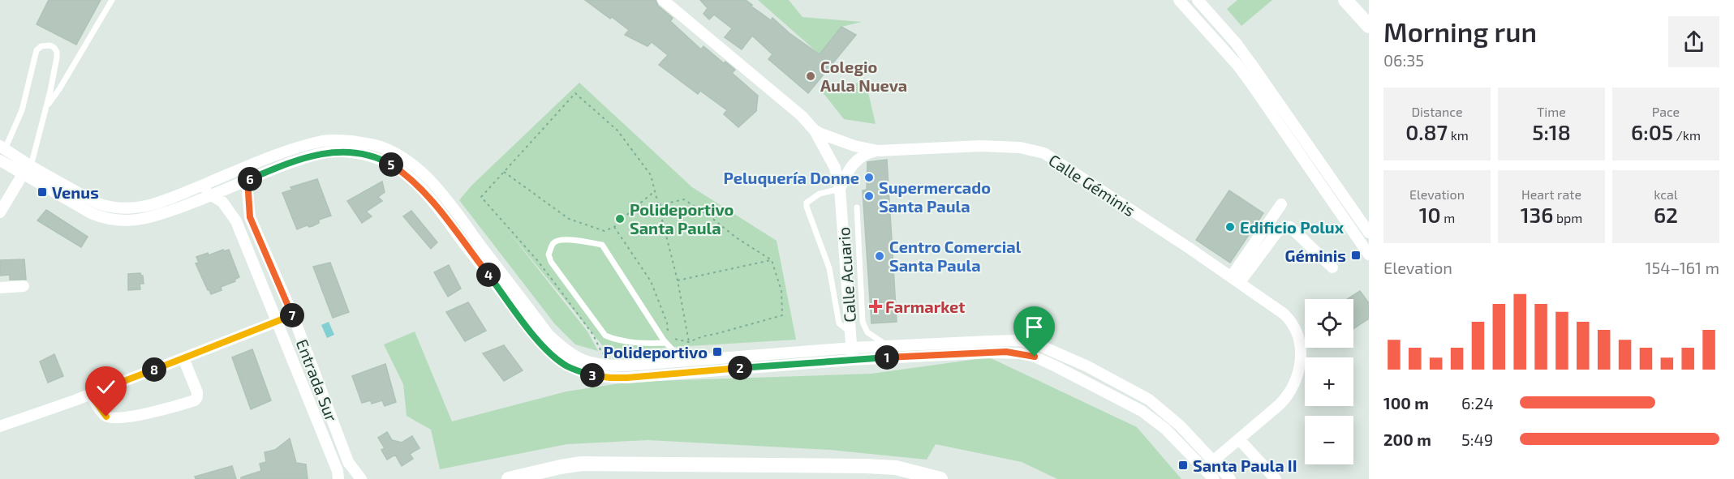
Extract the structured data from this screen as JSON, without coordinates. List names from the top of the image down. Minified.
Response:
{"streets":{"street":["Calle Géminis","Calle Acuario","Entrada Sur"]},"crossings":[["Calle Géminis","Calle Acuario"]],"places":{"other":["Colegio Aula Nueva","Peluquería Donne","Supermercado Santa Paula","Polideportivo Santa Paula","Edificio Polux","Centro Comercial Santa Paula"],"transit":["Venus","Géminis","Polideportivo","Santa Paula II"],"health":["Farmarket"]},"page":{"heading":["Morning run","06:35"],"stats":[["Distance","0.87 km"],["Time","5:18"],["Pace","6:05 /km"],["Elevation","10 m"],["Heart rate","136 bpm"],["kcal","62"]],"pins":["5","6","4","7","1","2","8","3"],"chart":["Elevation","154–161 m"],"map_buttons":["+","−"],"list":[{"name":"100 m","note":"6:24"},{"name":"200 m","note":"5:49"}]}}
